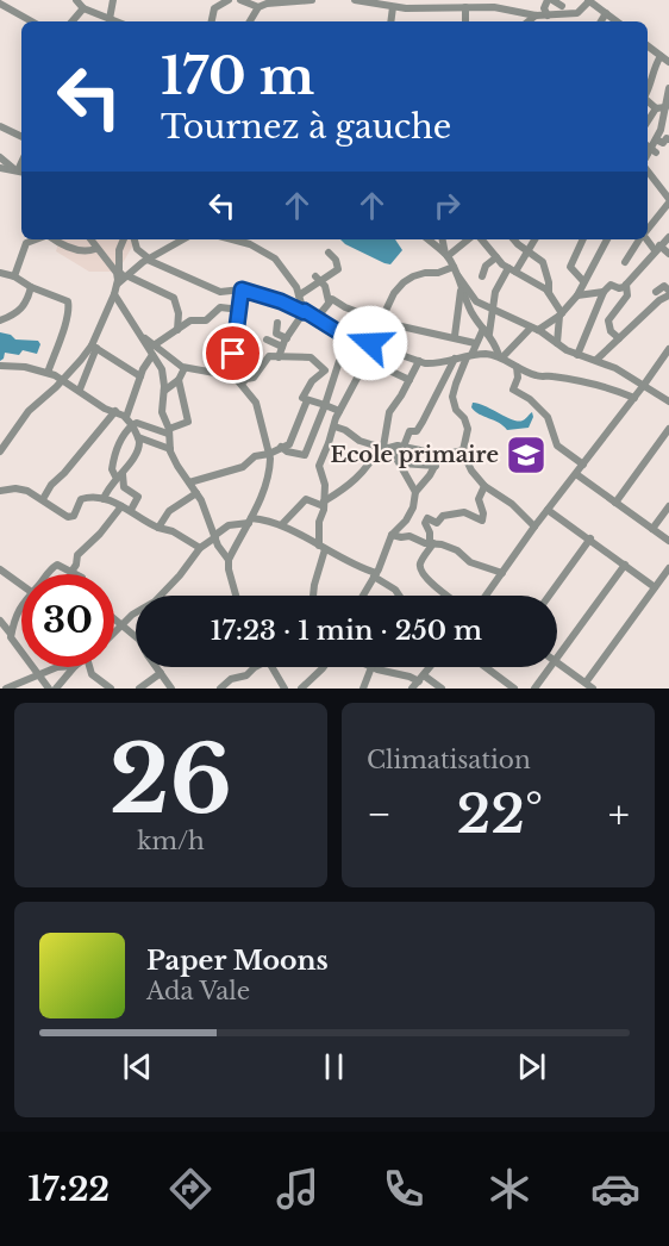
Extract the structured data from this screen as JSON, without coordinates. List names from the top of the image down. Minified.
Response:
{"places":{"school or university":["Ecole primaire"]},"page":{"turn":["170 m","Tournez à gauche"],"limit":"30","trip":"17:23 · 1 min · 250 m","tile":[["26","km/h"],"Climatisation"],"heat":["−","22°","+"],"song":["Paper Moons","Ada Vale"],"tabs":"17:22"}}
